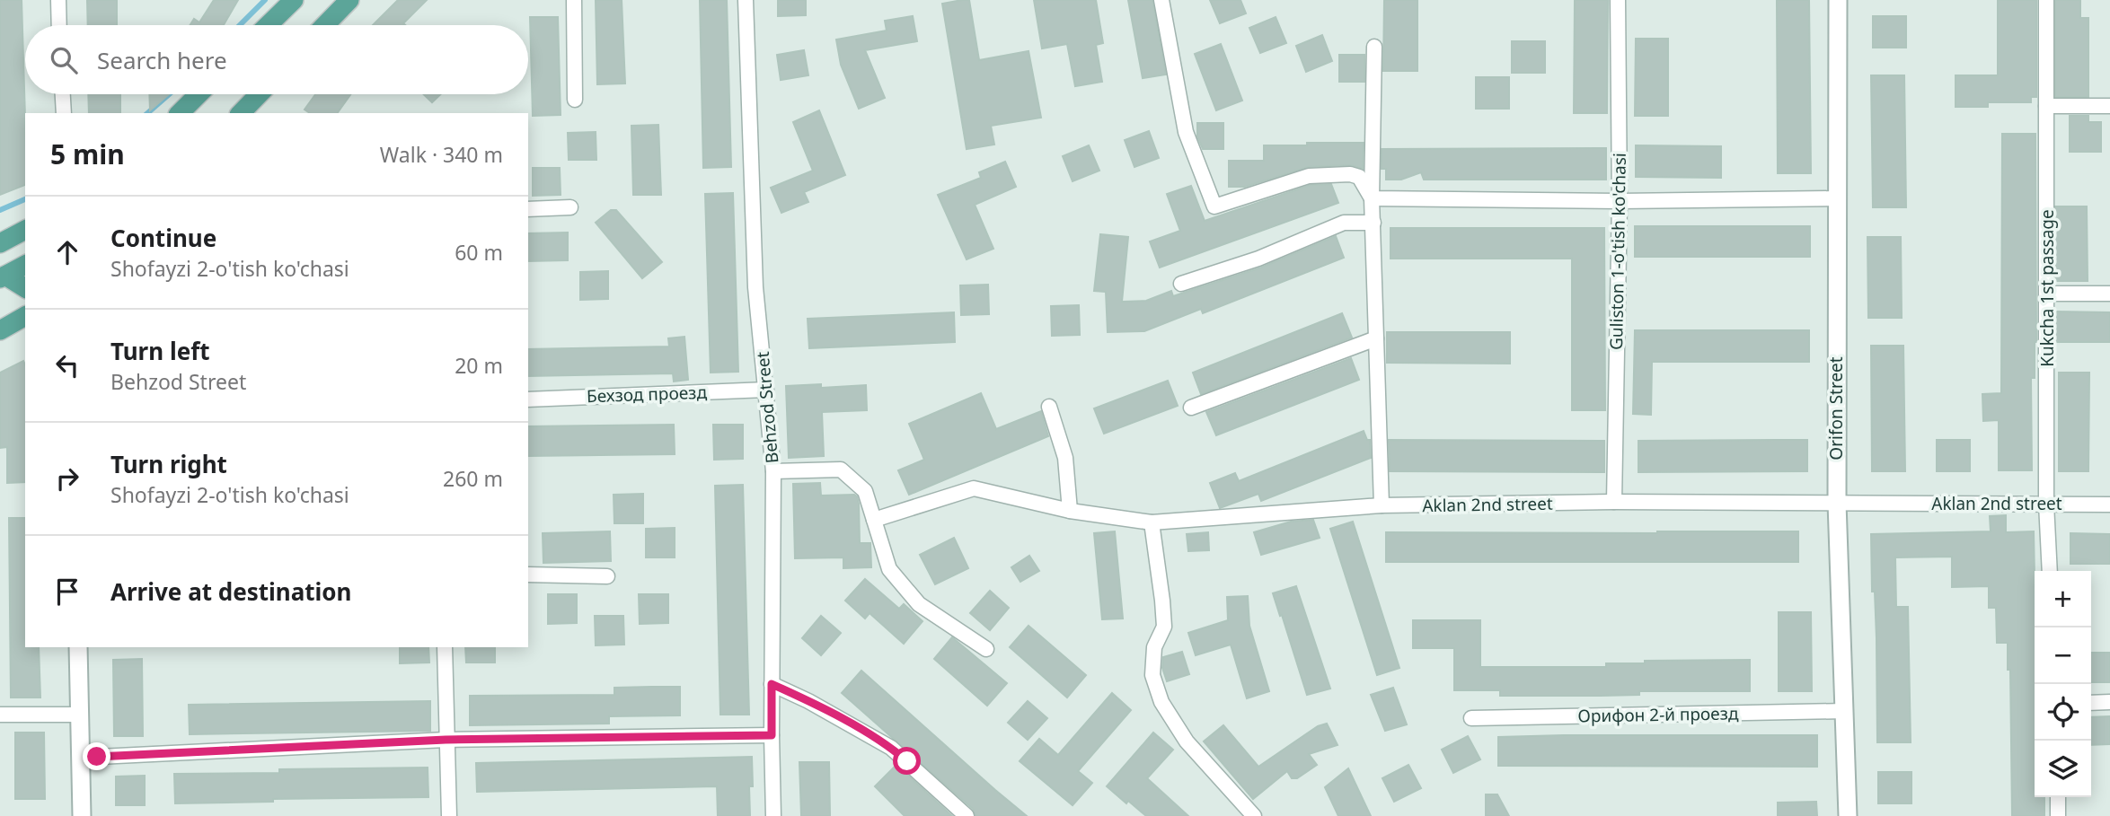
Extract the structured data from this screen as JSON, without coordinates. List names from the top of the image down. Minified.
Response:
{"streets":{"street":["Guliston 1-o'tish ko'chasi","Kukcha 1st passage","Бехзод проезд","Behzod Street","Orifon Street","Аklаn 2nd street","Орифон 2-й проезд"]},"crossings":[["Guliston 1-o'tish ko'chasi","Аklаn 2nd street"],["Kukcha 1st passage","Аklаn 2nd street"],["Бехзод проезд","Behzod Street"],["Orifon Street","Аklаn 2nd street"],["Orifon Street","Орифон 2-й проезд"]],"page":{"search":"Search here","heading":["5 min","Walk · 340 m"],"list":[["Continue","Shofayzi 2-o'tish ko'chasi","60 m"],["Turn left","Behzod Street","20 m"],["Turn right","Shofayzi 2-o'tish ko'chasi","260 m"],"Arrive at destination"],"map_buttons":["+","−"]}}
